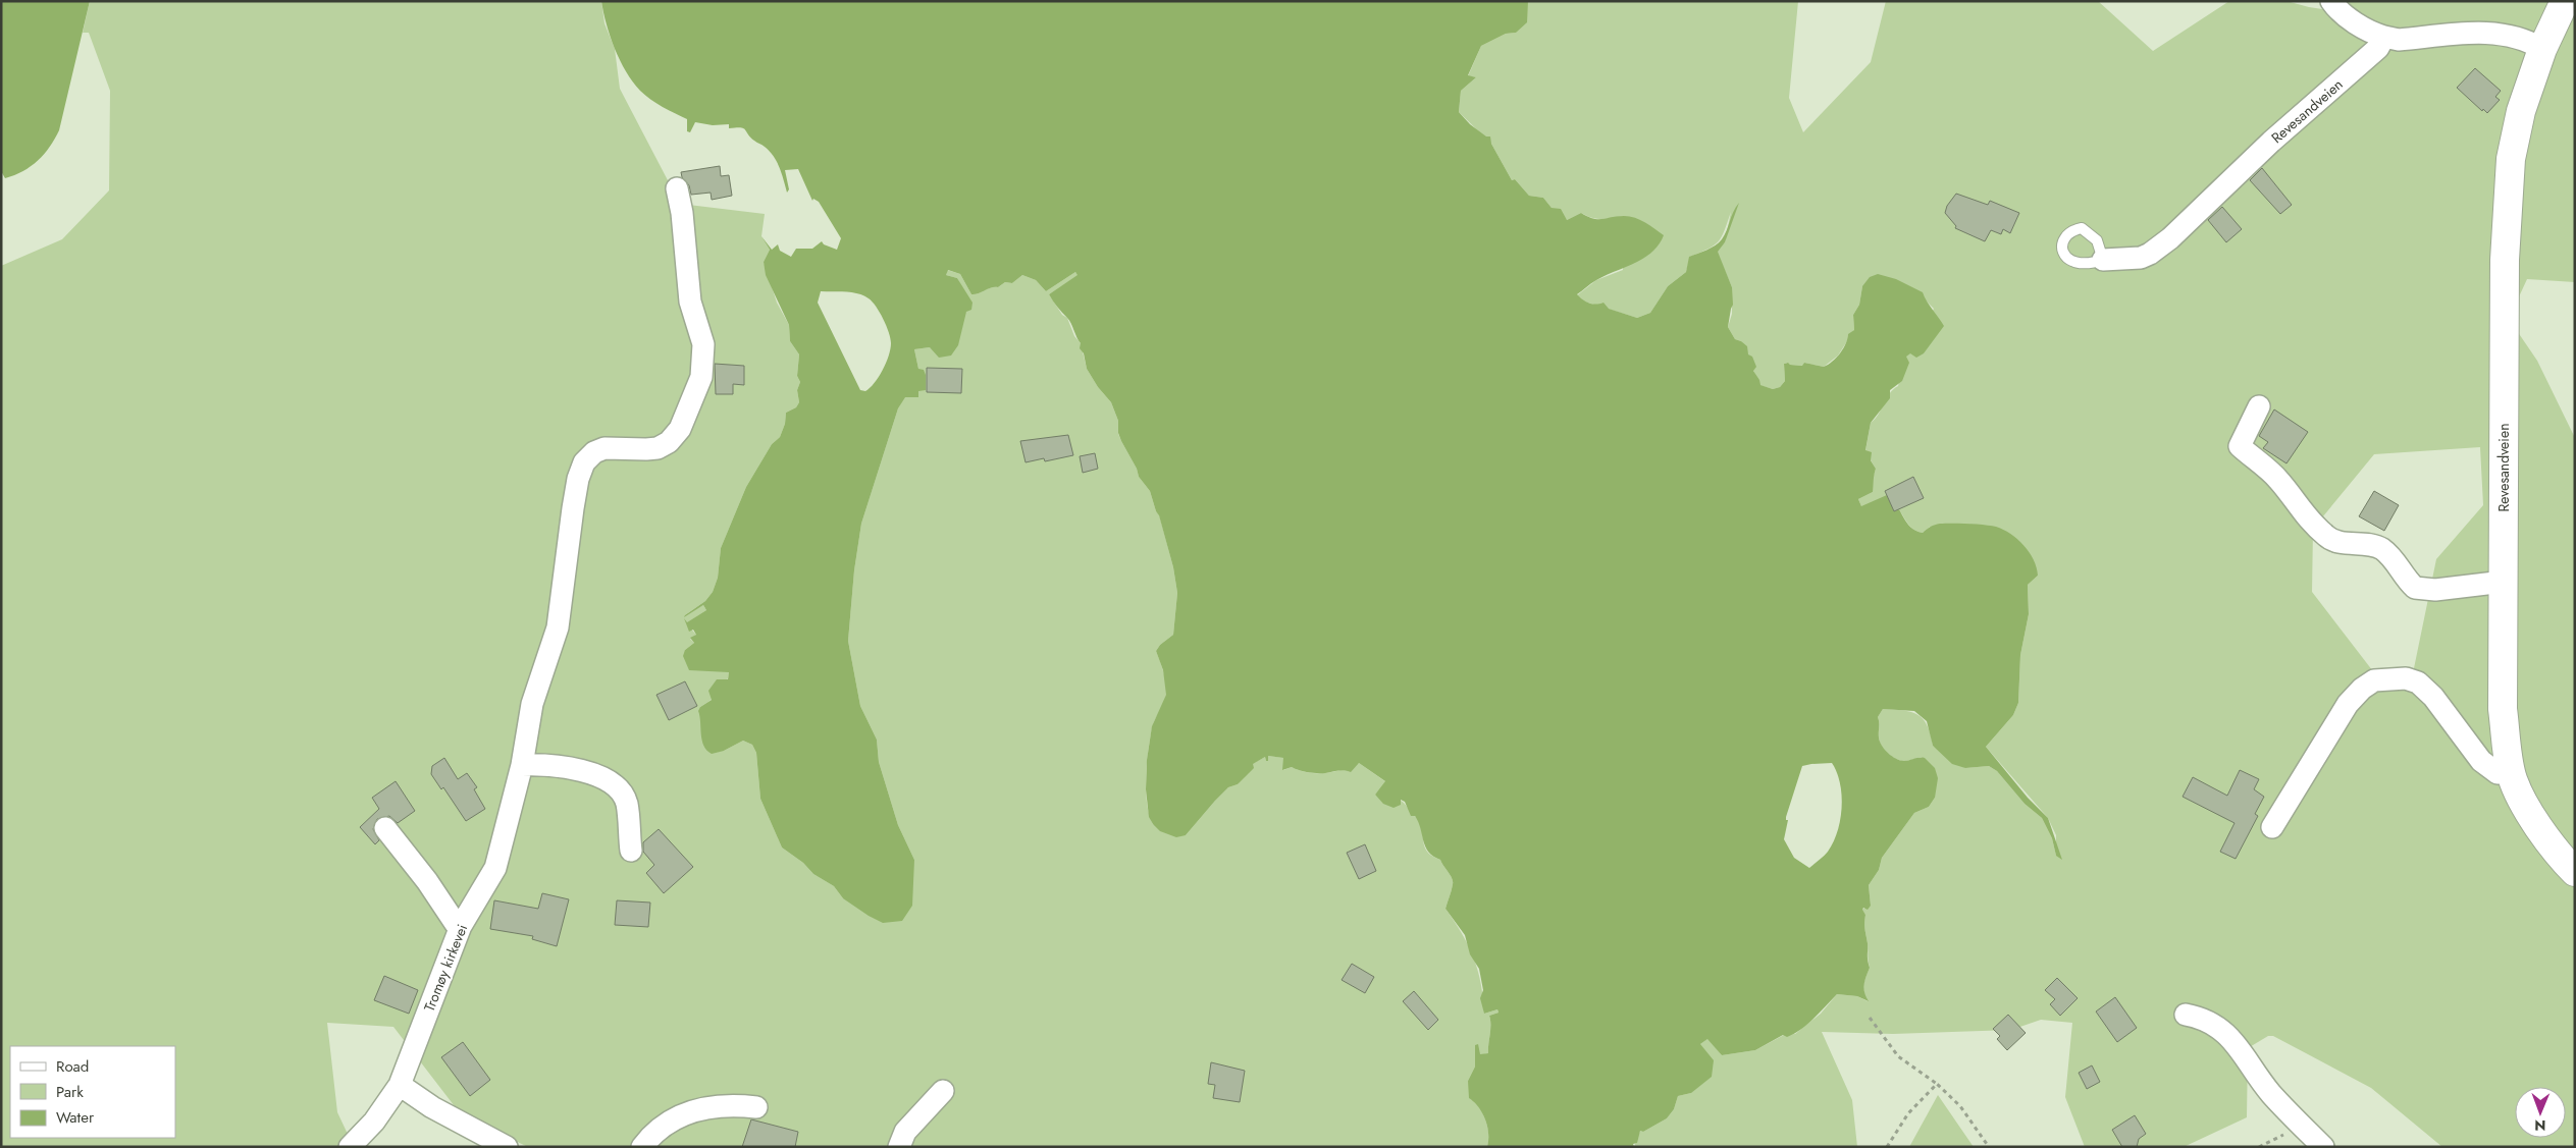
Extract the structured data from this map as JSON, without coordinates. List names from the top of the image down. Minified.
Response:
{"streets":{"main road":["Revesandveien"],"street":["Tromøy kirkevei"]},"legend":["Road","Park","Water"],"north":"bottom"}
